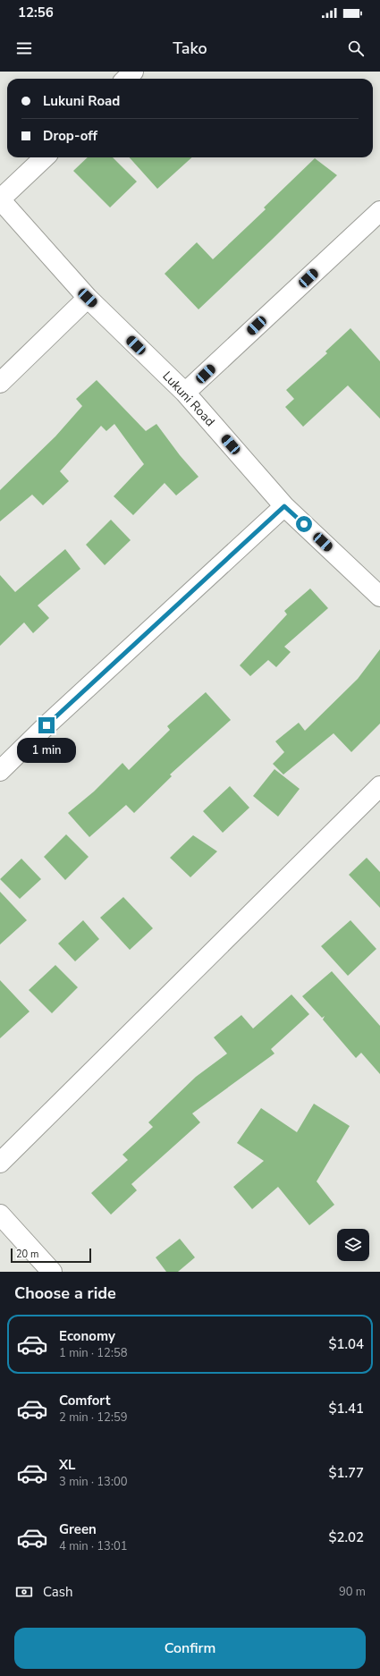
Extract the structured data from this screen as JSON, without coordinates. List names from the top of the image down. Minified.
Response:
{"streets":{"street":["Lukuni Road"]},"scale_bar":"20 m","page":{"status":"12:56","header":"Tako","banner":["Lukuni Road","Drop-off"],"bubble":"1 min","scale":"20 m","heading":"Choose a ride","list":[{"name":"Economy","note":"1 min · 12:58","value":"$1.04"},{"name":"Comfort","note":"2 min · 12:59","value":"$1.41"},{"name":"XL","note":"3 min · 13:00","value":"$1.77"},{"name":"Green","note":"4 min · 13:01","value":"$2.02"}],"pay":["Cash","90 m"],"buttons":"Confirm"}}
